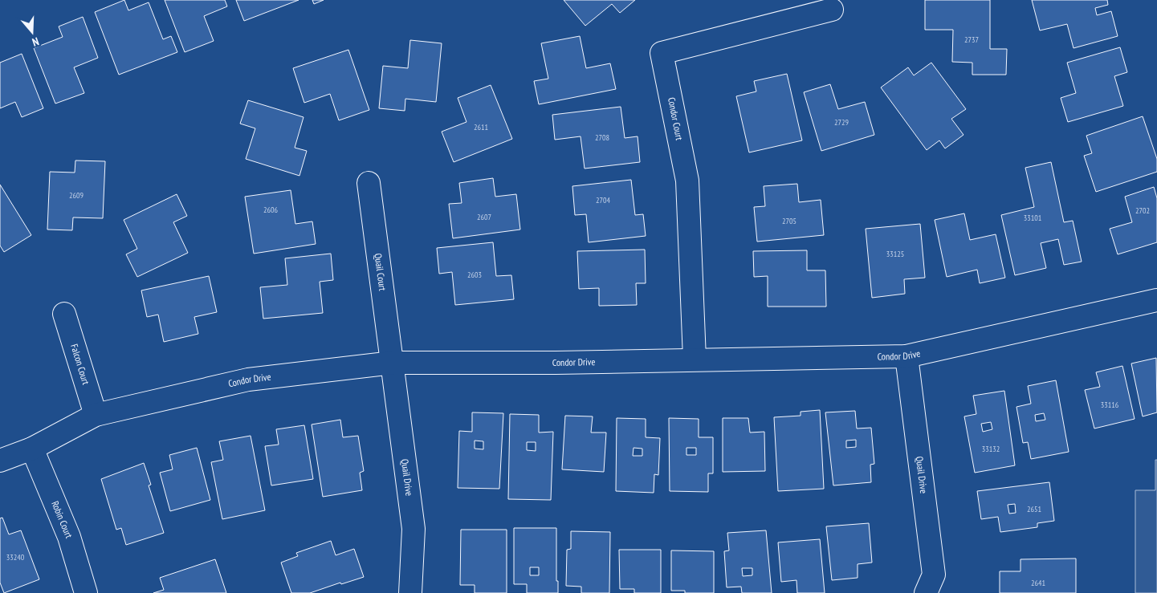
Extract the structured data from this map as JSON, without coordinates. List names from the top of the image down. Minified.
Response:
{"streets":{"street":["Condor Court","Quail Court","Condor Drive","Falcon Court","Quail Drive","Robin Court"]},"crossings":[["Condor Court","Condor Drive"],["Quail Court","Condor Drive"],["Quail Court","Quail Drive"],["Condor Drive","Falcon Court"],["Condor Drive","Quail Drive"],["Condor Drive","Robin Court"]],"house_numbers":["2737","2729","2611","2708","2609","2704","2606","2702","2607","33101","2705","33125","2603","33116","33132","2651","33240","2641"],"north":"bottom"}
